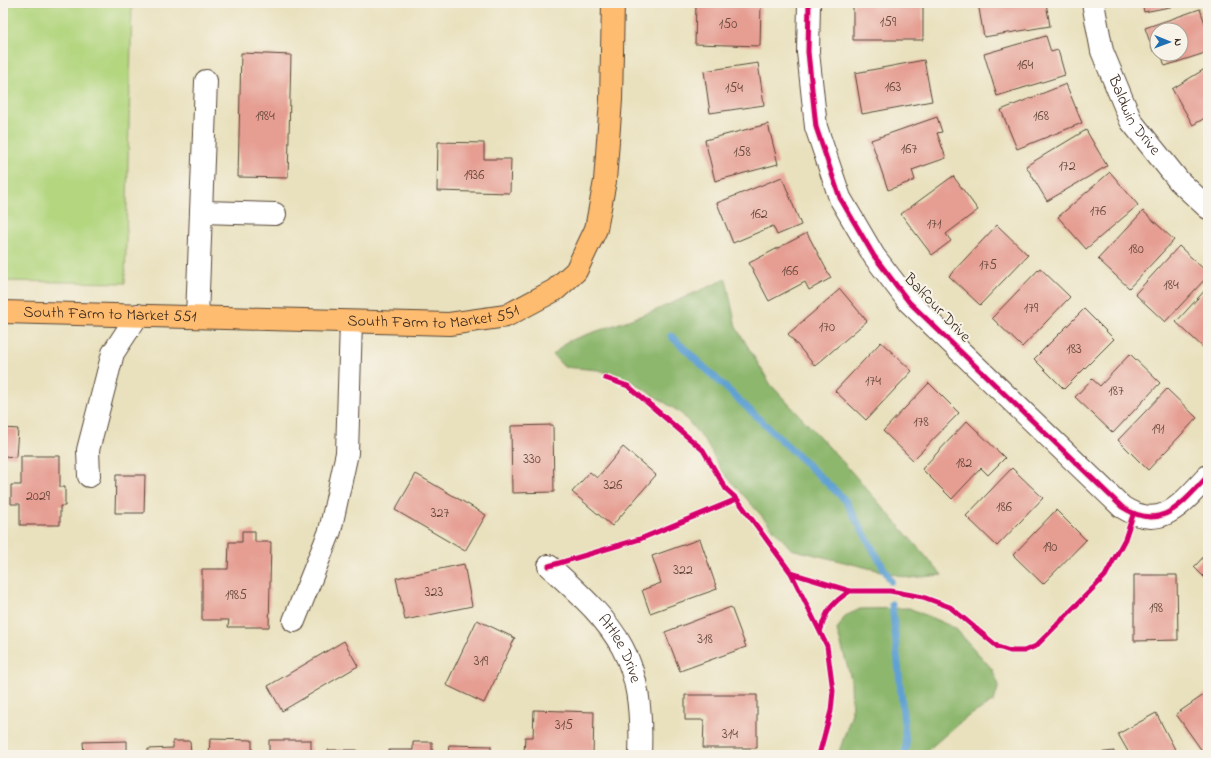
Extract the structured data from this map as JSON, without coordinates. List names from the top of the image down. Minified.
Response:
{"streets":{"main road":["South Farm to Market 551"],"street":["Baldwin Drive","Balfour Drive","Attlee Drive"]},"house_numbers":["159","150","164","163","154","1984","168","167","158","172","1936","176","162","171","180","175","166","184","179","170","183","174","187","178","191","330","182","326","2029","186","327","190","322","323","1985","198","318","319","315","314"],"north":"right"}
